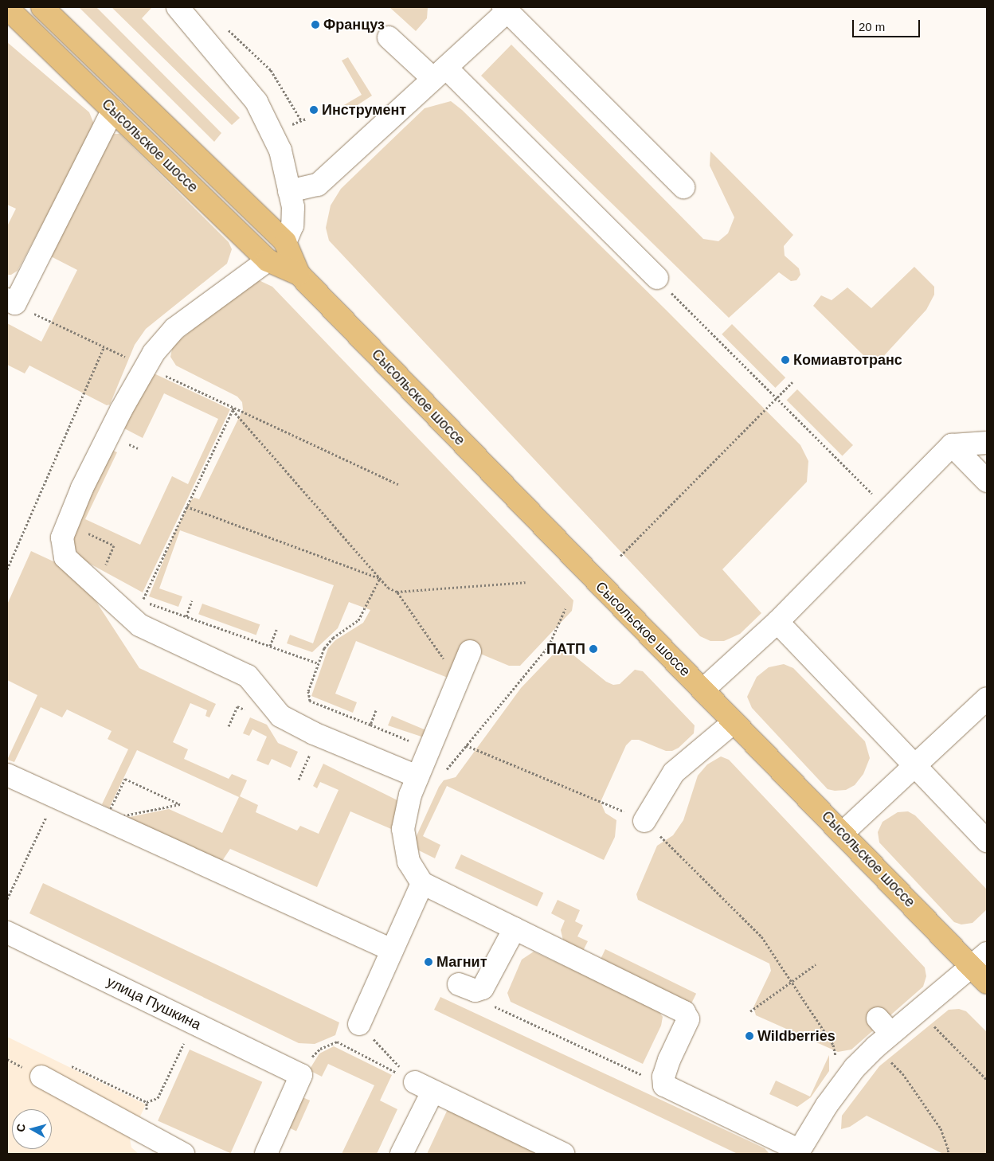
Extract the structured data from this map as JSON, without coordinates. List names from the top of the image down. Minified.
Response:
{"streets":{"main road":["Сысольское шоссе"],"street":["улица Пушкина"]},"places":["Француз","Инструмент","Комиавтотранс","ПАТП","Магнит","Wildberries"],"scale_bar":"20 m","north":"left"}
